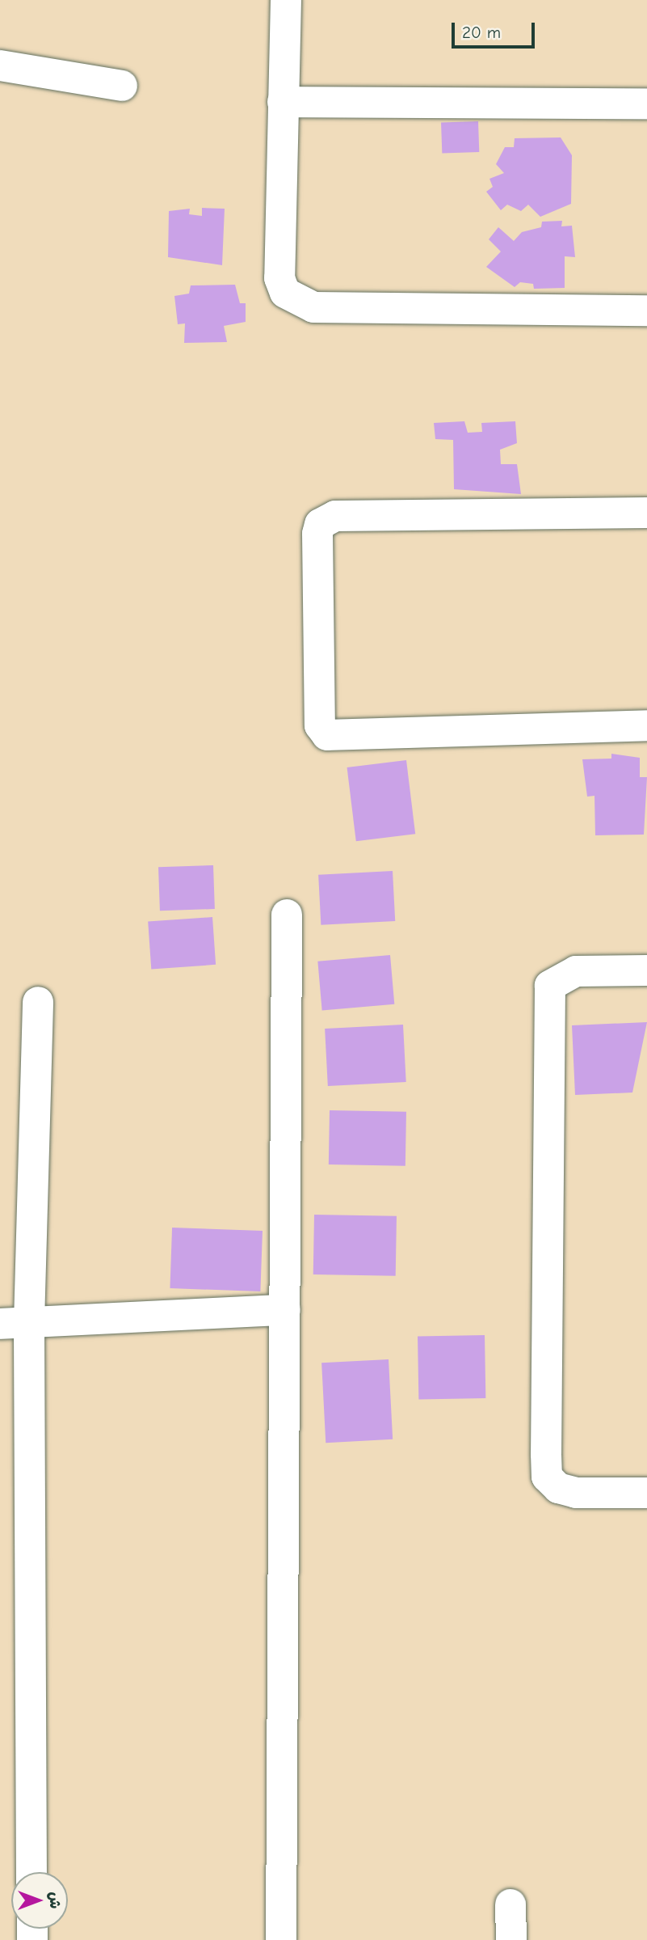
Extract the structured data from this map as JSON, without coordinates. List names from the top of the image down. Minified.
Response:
{"scale_bar":"20 m","north":"right"}
